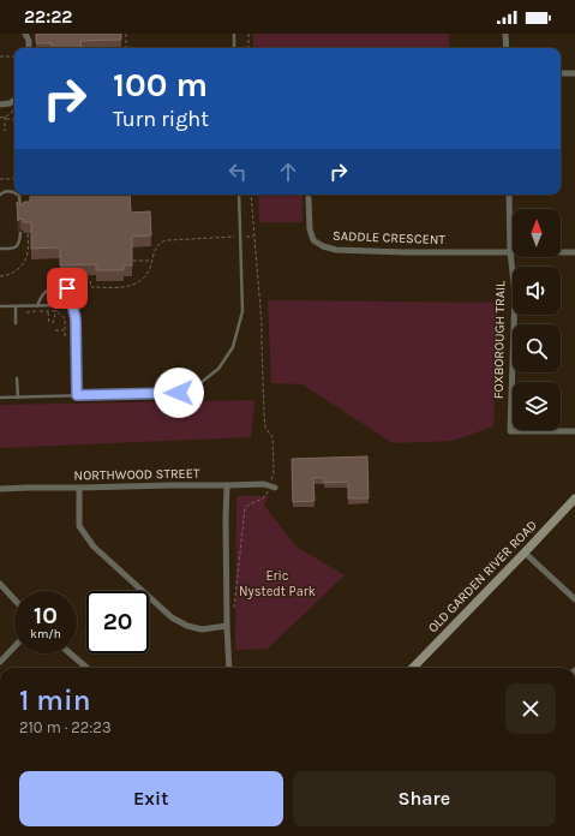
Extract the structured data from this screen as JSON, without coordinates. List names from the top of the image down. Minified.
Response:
{"streets":{"main road":["OLD GARDEN RIVER ROAD"],"street":["SADDLE CRESCENT","FOXBOROUGH TRAIL","NORTHWOOD STREET"]},"crossings":[["SADDLE CRESCENT","FOXBOROUGH TRAIL"]],"parks":["Eric Nystedt Park"],"north":"top","page":{"status":"22:22","turn":["100 m","Turn right"],"speed":"10 km/h","limit":"20","heading":["1 min","210 m · 22:23"],"buttons":["Exit","Share"]}}
